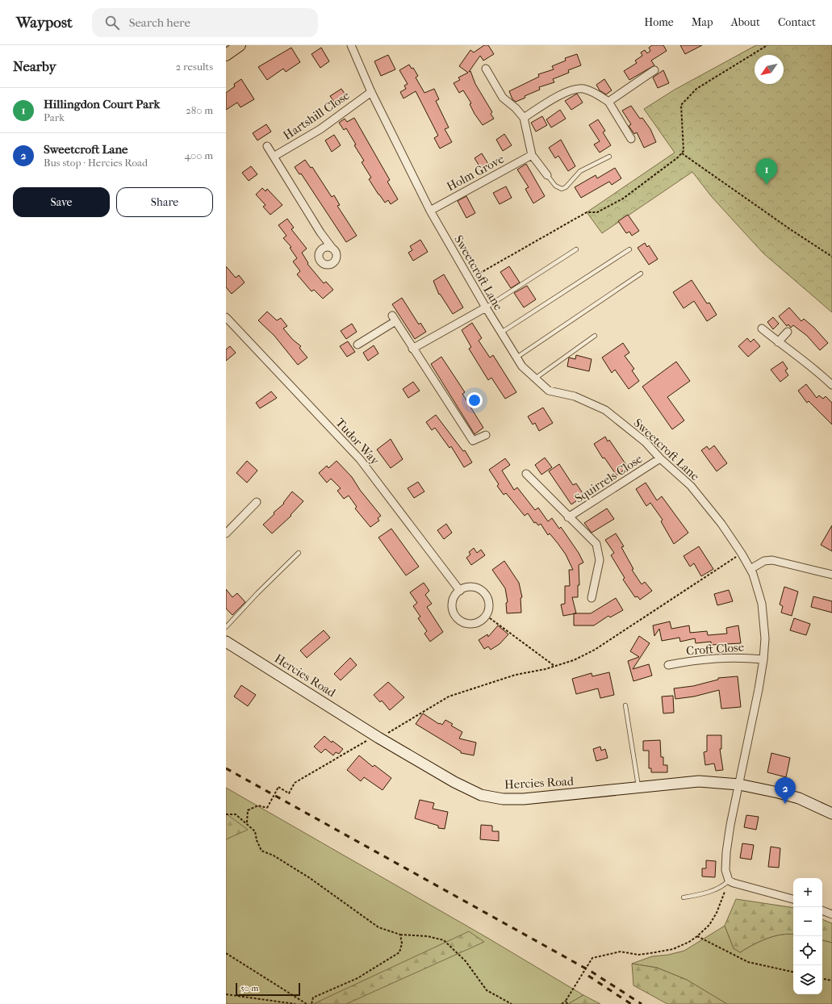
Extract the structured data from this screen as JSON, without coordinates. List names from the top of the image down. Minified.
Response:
{"streets":{"street":["Hartshill Close","Holm Grove","Sweetcroft Lane","Tudor Way","Squirrels Close","Croft Close","Hercies Road"]},"crossings":[["Hartshill Close","Sweetcroft Lane"],["Holm Grove","Sweetcroft Lane"],["Sweetcroft Lane","Squirrels Close"],["Sweetcroft Lane","Croft Close"],["Sweetcroft Lane","Hercies Road"]],"scale_bar":"50 m","north":"bottom left","page":{"header":"Waypost","search":"Search here","nav":["Home","Map","About","Contact"],"heading":["Nearby","2 results"],"list":[{"mark":"1","name":"Hillingdon Court Park","note":"Park","value":"280 m"},{"mark":"2","name":"Sweetcroft Lane","note":"Bus stop · Hercies Road","value":"400 m"}],"pins":["1","2"],"buttons":["Save","Share"],"map_buttons":["+","−"],"scale":"50 m"}}
